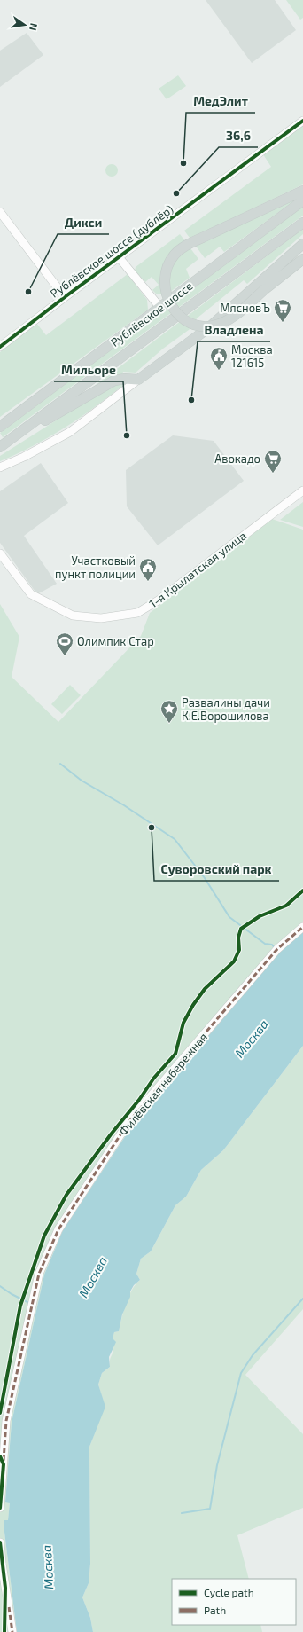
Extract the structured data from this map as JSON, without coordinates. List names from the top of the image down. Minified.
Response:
{"streets":{"main road":["Рублёвское шоссе"],"street":["Рублёвское шоссе (дублёр)","1-я Крылатская улица","Филёвская набережная"]},"water":["Москва"],"places":{"other":["МедЭлит","36,6","Дикси","Владлена","Мильоре","Суворовский парк"],"supermarket":["МясновЪ","Авокадо"],"public building":["Москва 121615","Участковый пункт полиции"],"sports":["Олимпик Стар"],"place":["Развалины дачи К.Е.Ворошилова"]},"legend":["Cycle path","Path"],"north":"right"}
